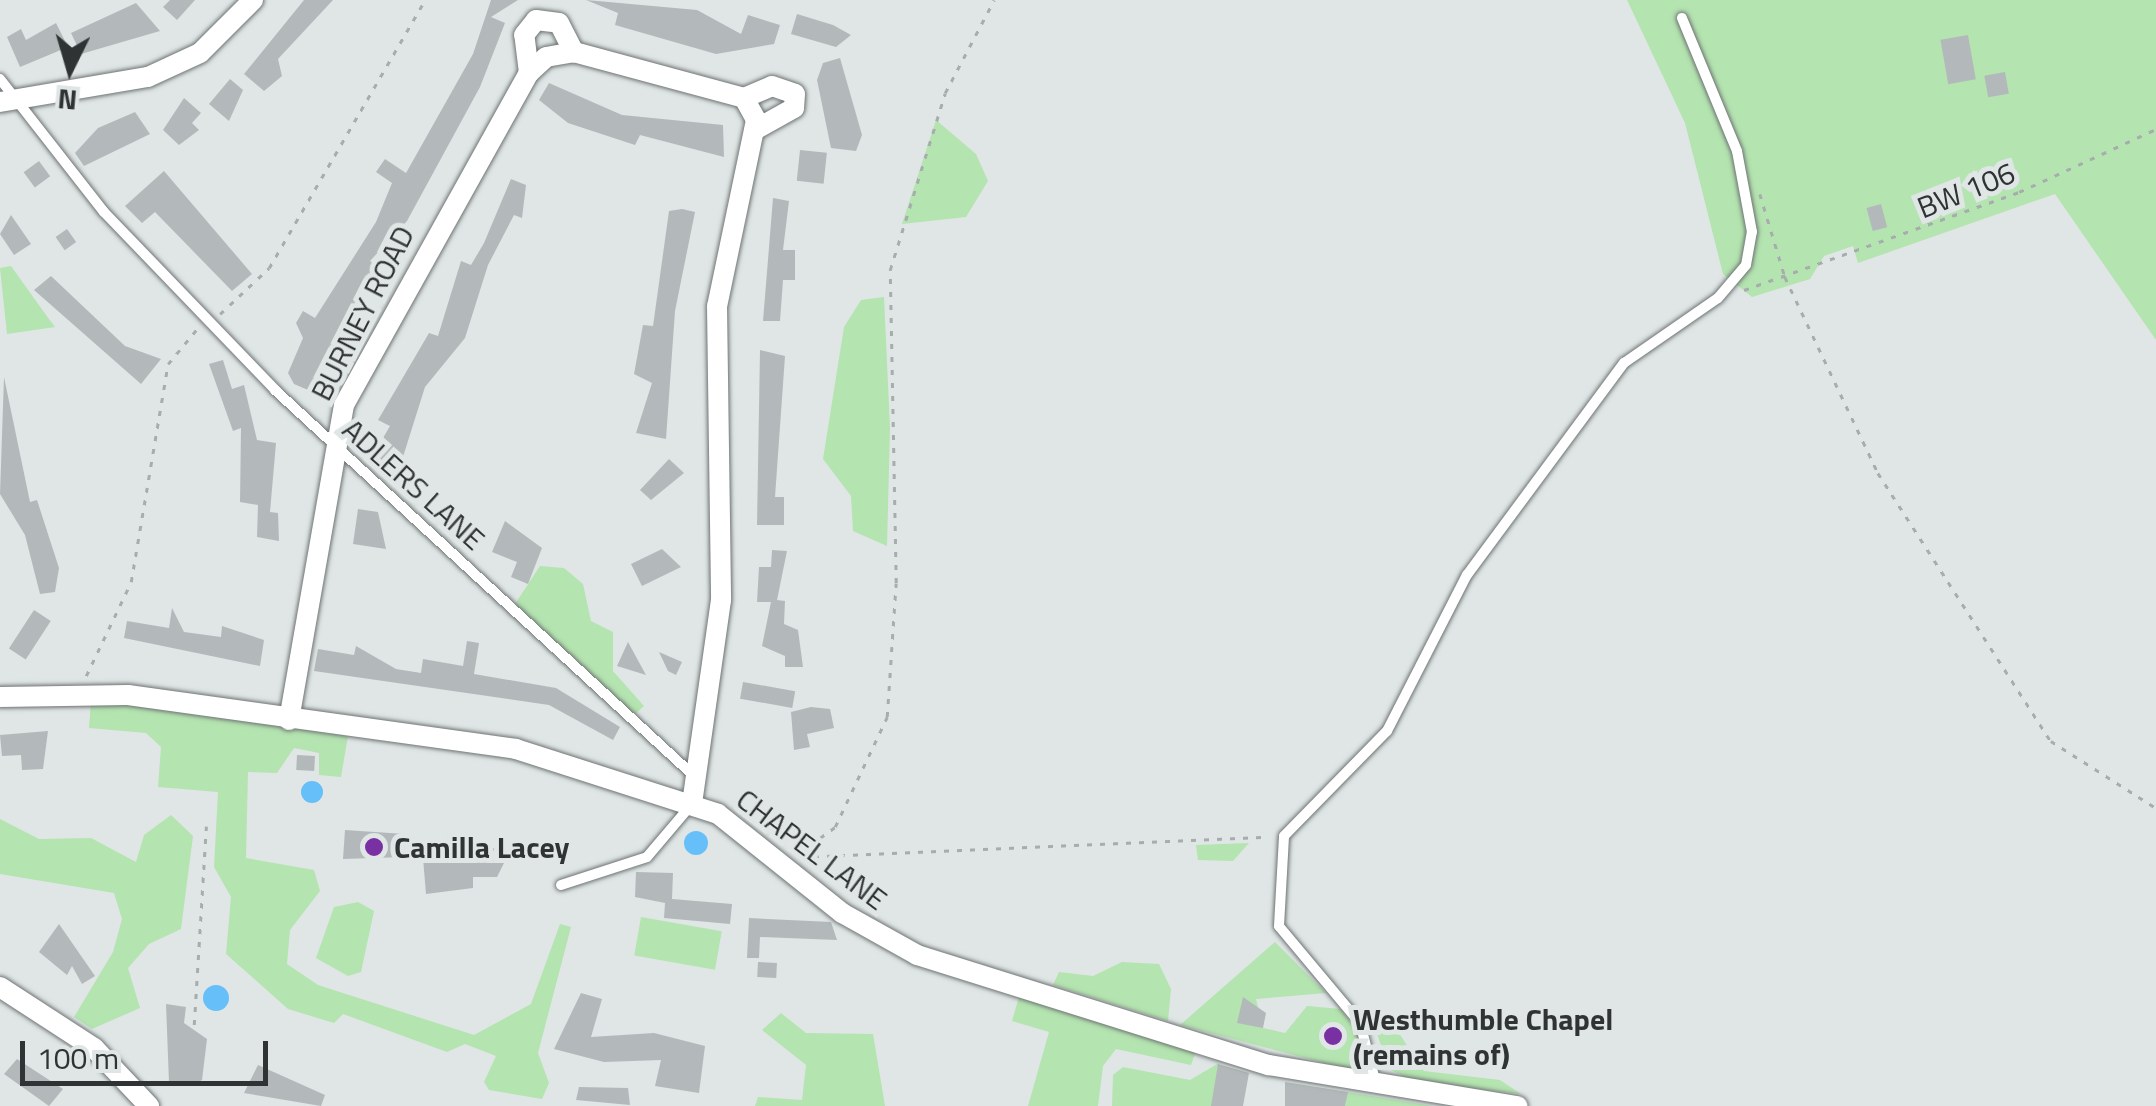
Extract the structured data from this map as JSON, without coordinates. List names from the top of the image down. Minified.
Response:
{"streets":{"street":["BURNEY ROAD","CHAPEL LANE"],"lane":["ADLERS LANE"],"path":["BW 106"]},"crossings":[["BURNEY ROAD","ADLERS LANE"],["BURNEY ROAD","CHAPEL LANE"]],"places":["Camilla Lacey","Westhumble Chapel (remains of)"],"scale_bar":"100 m","north":"bottom"}
